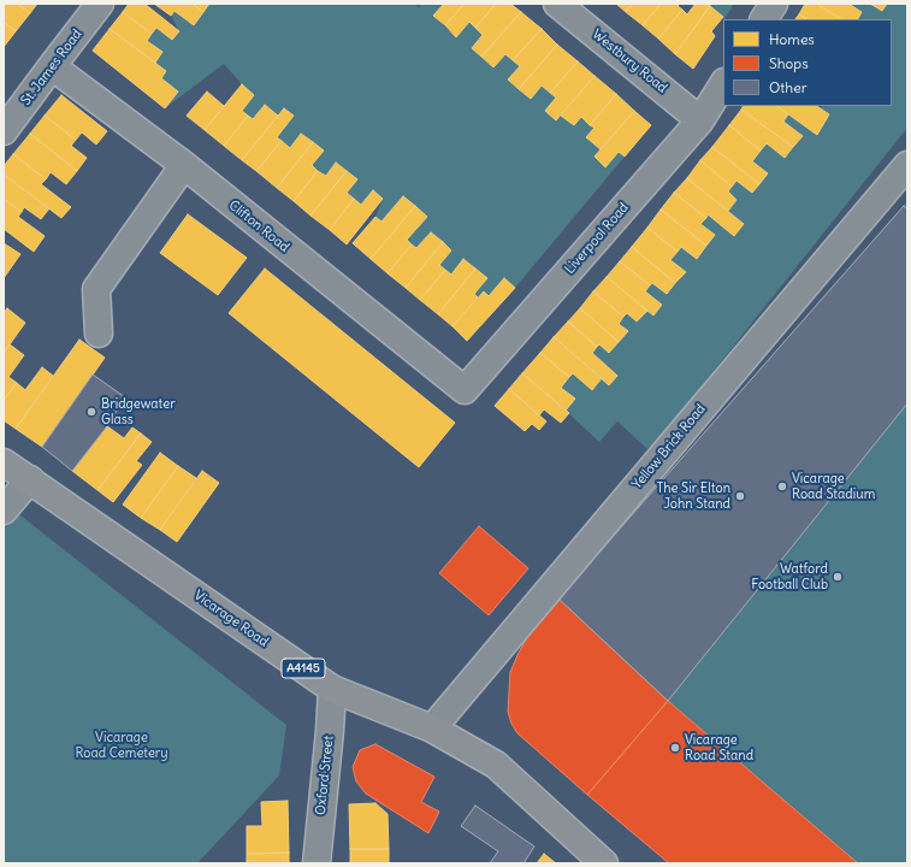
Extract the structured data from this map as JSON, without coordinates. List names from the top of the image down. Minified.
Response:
{"streets":{"main road":["Vicarage Road","A4145"],"street":["Westbury Road","St. James Road","Clifton Road","Liverpool Road","Yellow Brick Road","Oxford Street"]},"crossings":[["Westbury Road","Liverpool Road"],["St. James Road","Clifton Road"],["Clifton Road","Liverpool Road"],["Yellow Brick Road","Vicarage Road"],["Vicarage Road","Oxford Street"]],"parks":["Vicarage Road Cemetery"],"places":["Bridgewater Glass","Vicarage Road Stadium","The Sir Elton John Stand","Watford Football Club","Vicarage Road Stand"],"legend":["Homes","Shops","Other"]}
